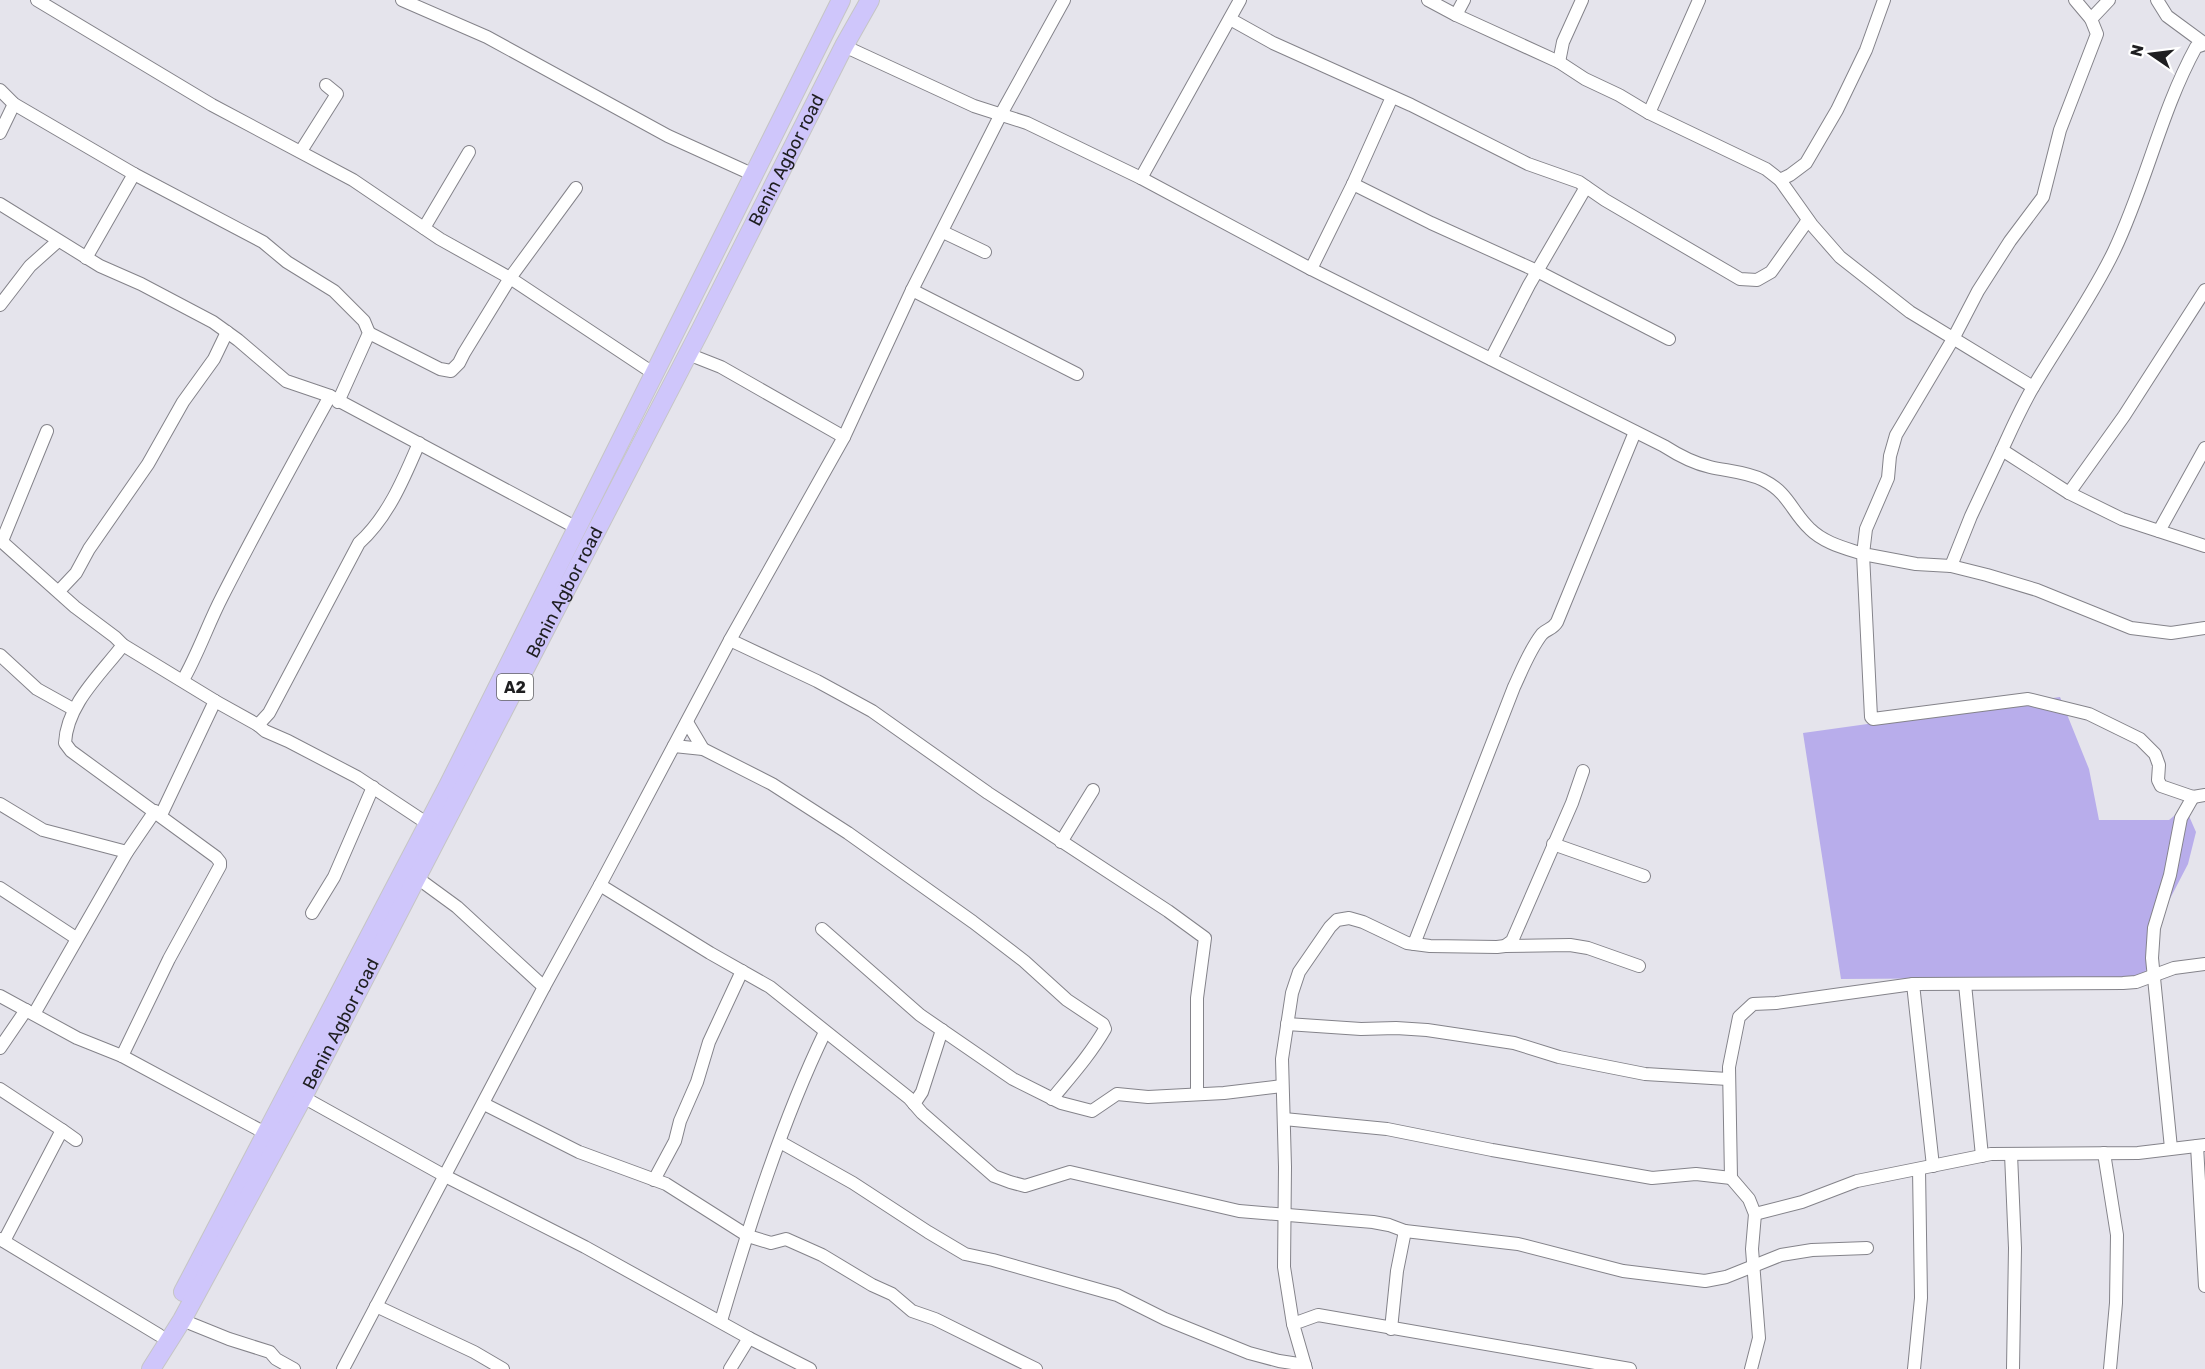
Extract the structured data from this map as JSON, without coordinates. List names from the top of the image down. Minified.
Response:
{"streets":{"highway":["Benin Agbor road","A2"]},"north":"left"}
